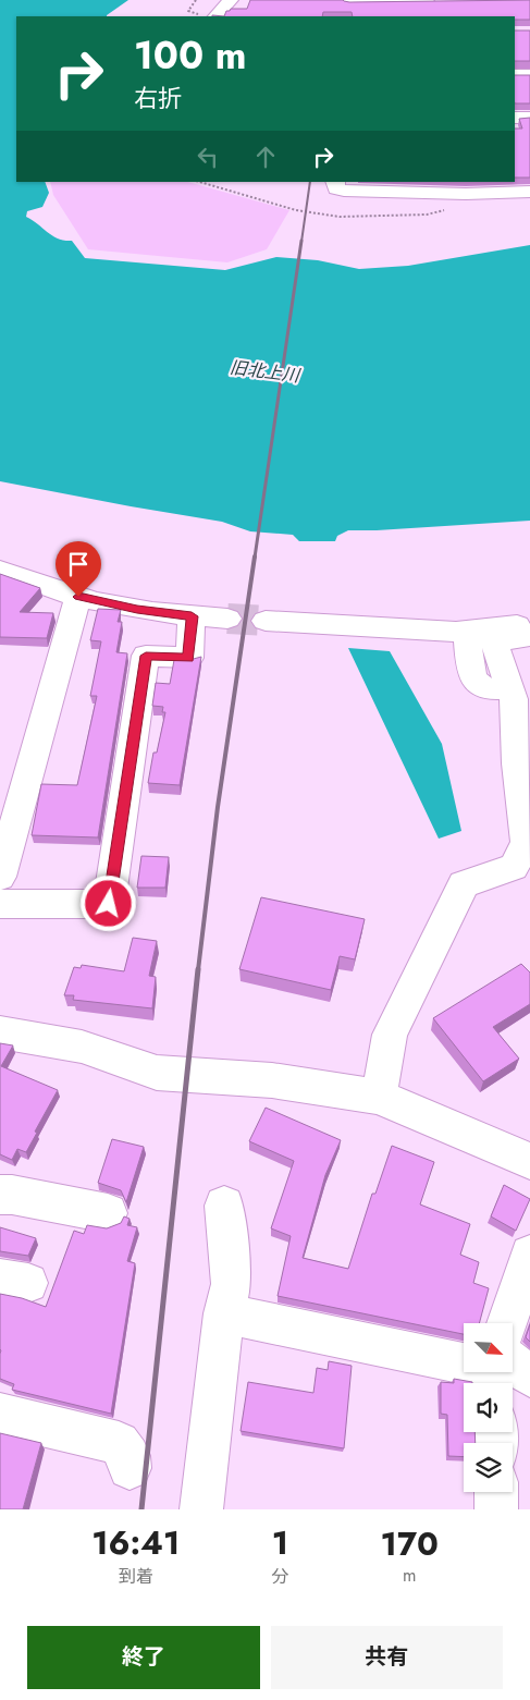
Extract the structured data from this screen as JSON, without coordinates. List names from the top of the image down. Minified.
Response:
{"water":["旧北上川"],"north":"bottom right","page":{"turn":["100 m","右折"],"eta":["16:41","到着","1","分","170","m"],"buttons":["終了","共有"]}}
